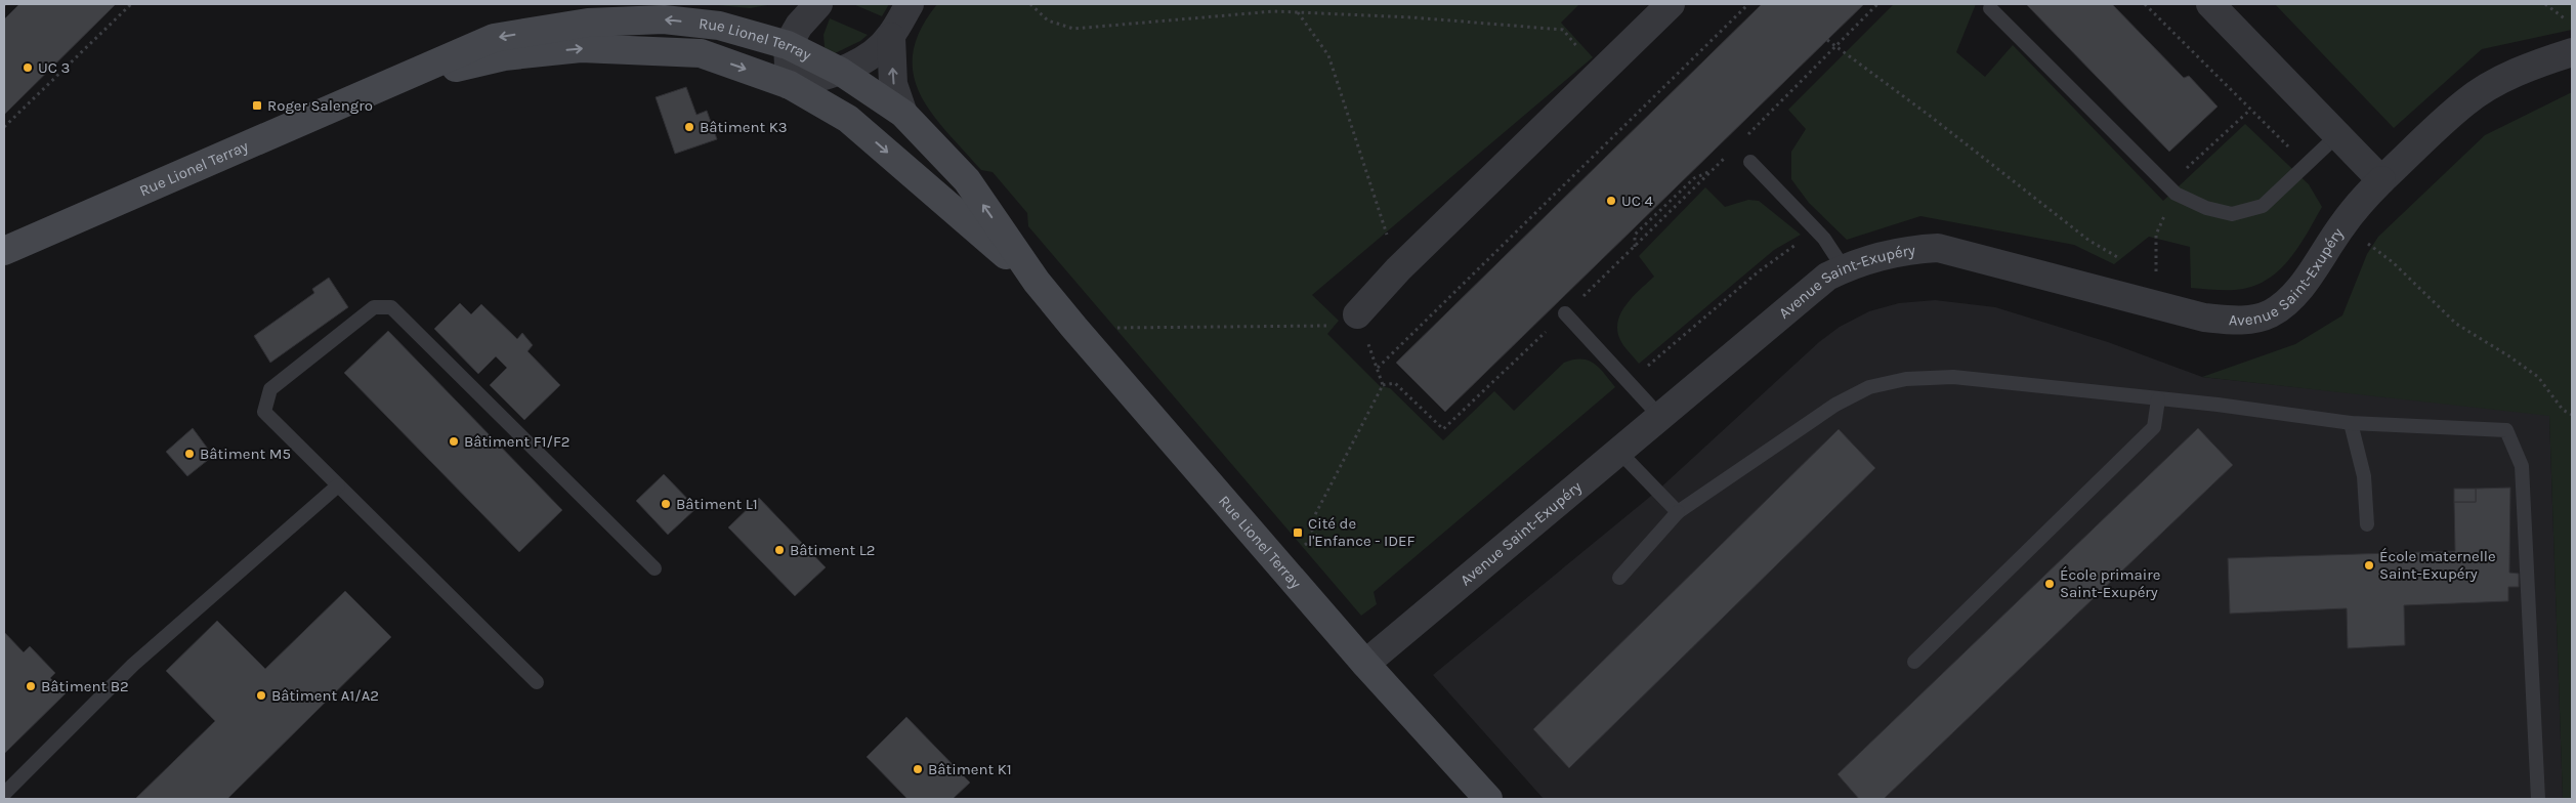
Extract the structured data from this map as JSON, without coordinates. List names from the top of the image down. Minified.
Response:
{"streets":{"main road":["Rue Lionel Terray"],"street":["Avenue Saint-Exupéry"]},"crossings":[["Rue Lionel Terray","Avenue Saint-Exupéry"]],"places":{"other":["UC 3","Bâtiment K3","UC 4","Bâtiment F1/F2","Bâtiment M5","Bâtiment L1","Bâtiment L2","École maternelle Saint-Exupéry","École primaire Saint-Exupéry","Bâtiment B2","Bâtiment A1/A2","Bâtiment K1"],"transit":["Roger Salengro","Cité de l'Enfance - IDEF"]}}
